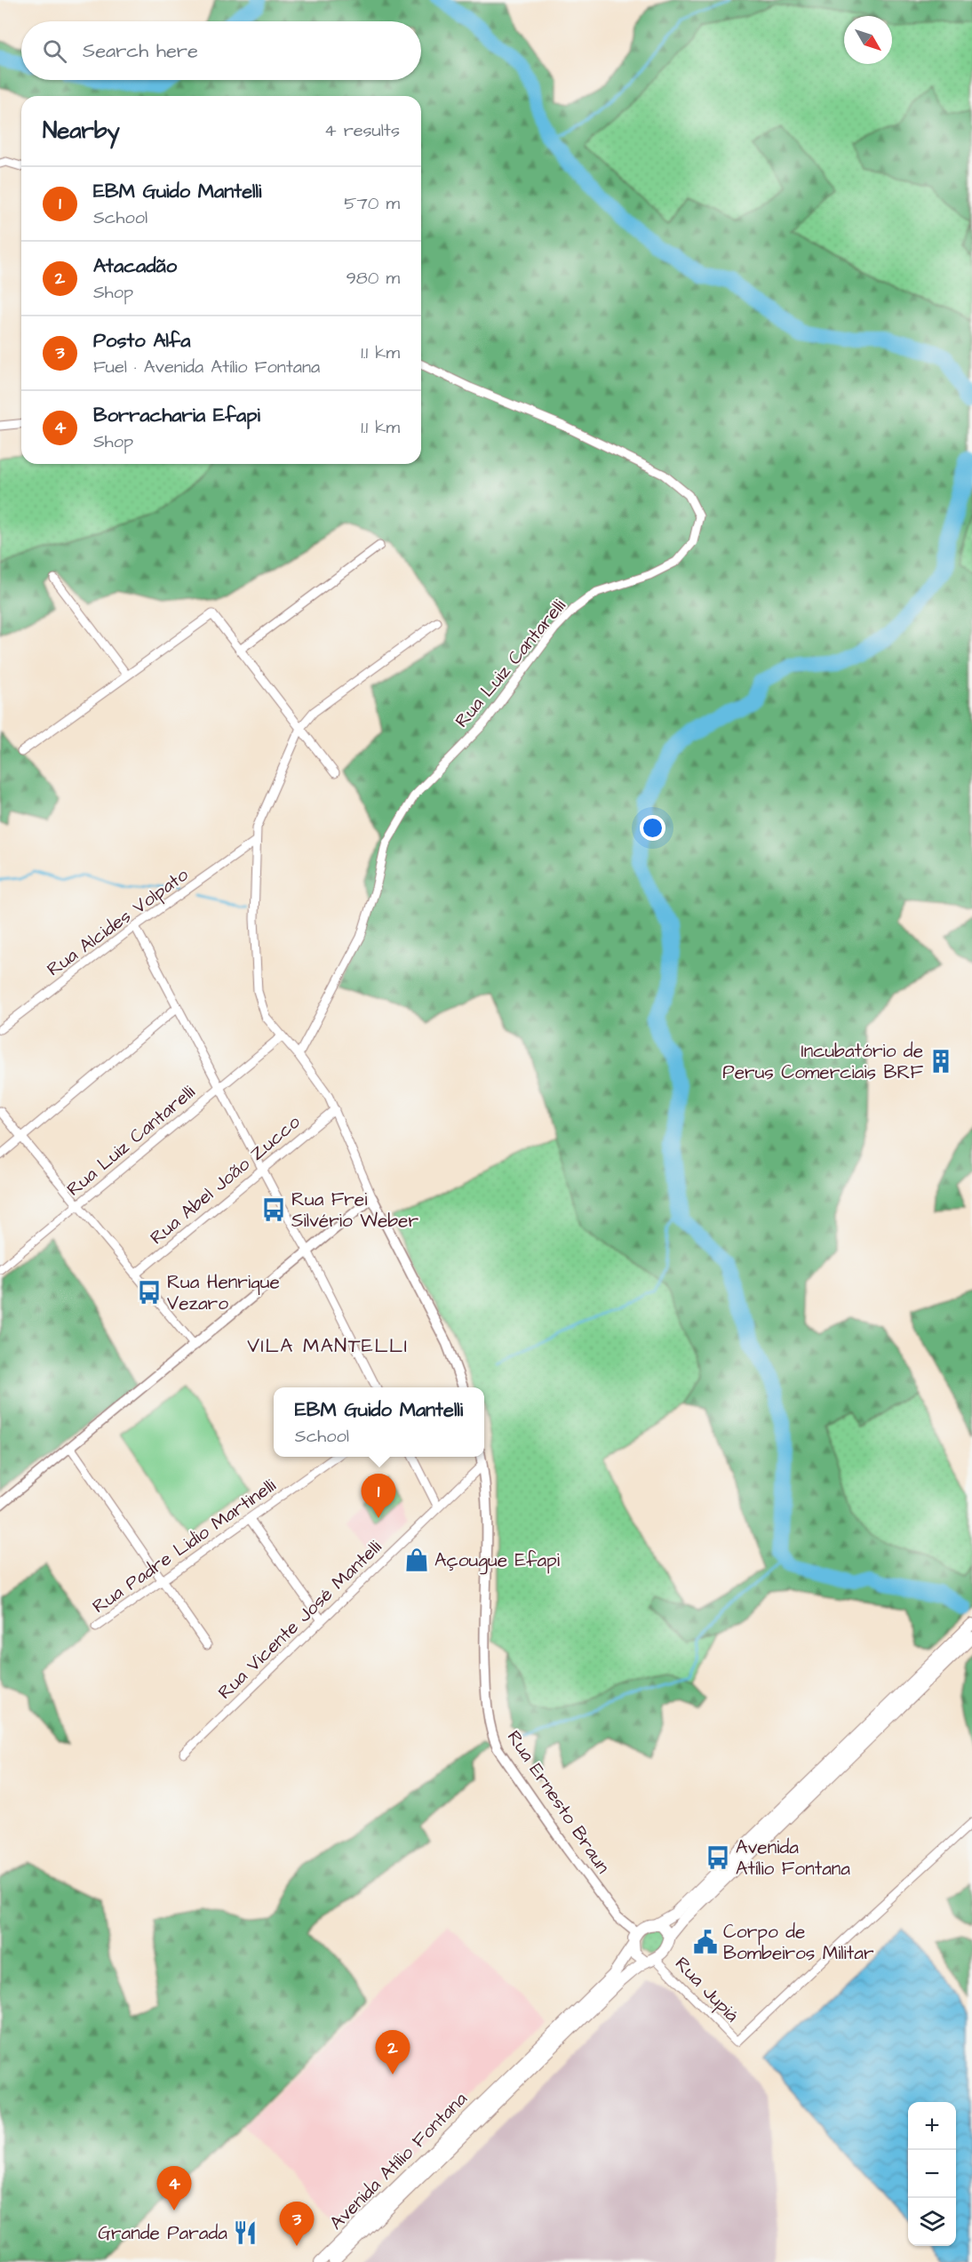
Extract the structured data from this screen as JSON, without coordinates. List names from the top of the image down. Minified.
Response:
{"streets":{"main road":["Avenida Atílio Fontana"],"street":["Rua Luiz Cantarelli","Rua Alcides Volpato","Rua Abel João Zucco","Rua Padre Lidio Martinelli","Rua Vicente José Mantelli","Rua Ernesto Braun","Rua Jupiá"]},"crossings":[["Rua Vicente José Mantelli","Rua Ernesto Braun"],["Rua Ernesto Braun","Rua Jupiá"],["Rua Ernesto Braun","Avenida Atílio Fontana"],["Rua Jupiá","Avenida Atílio Fontana"]],"districts":["VILA MANTELLI"],"places":{"building":["Incubatório de Perus Comerciais BRF"],"bus stop":["Rua Frei Silvério Weber","Rua Henrique Vezaro","Avenida Atílio Fontana"],"shop":["Açougue Efapi"],"public building":["Corpo de Bombeiros Militar"],"restaurant":["Grande Parada"]},"north":"bottom right","page":{"search":"Search here","heading":["Nearby","4 results"],"list":[{"mark":"1","name":"EBM Guido Mantelli","note":"School","value":"570 m"},{"mark":"2","name":"Atacadão","note":"Shop","value":"980 m"},{"mark":"3","name":"Posto Alfa","note":"Fuel · Avenida Atílio Fontana","value":"1.1 km"},{"mark":"4","name":"Borracharia Efapi","note":"Shop","value":"1.1 km"}],"popup":["EBM Guido Mantelli","School"],"pins":["1","2","4","3"],"map_buttons":["+","−"]}}
